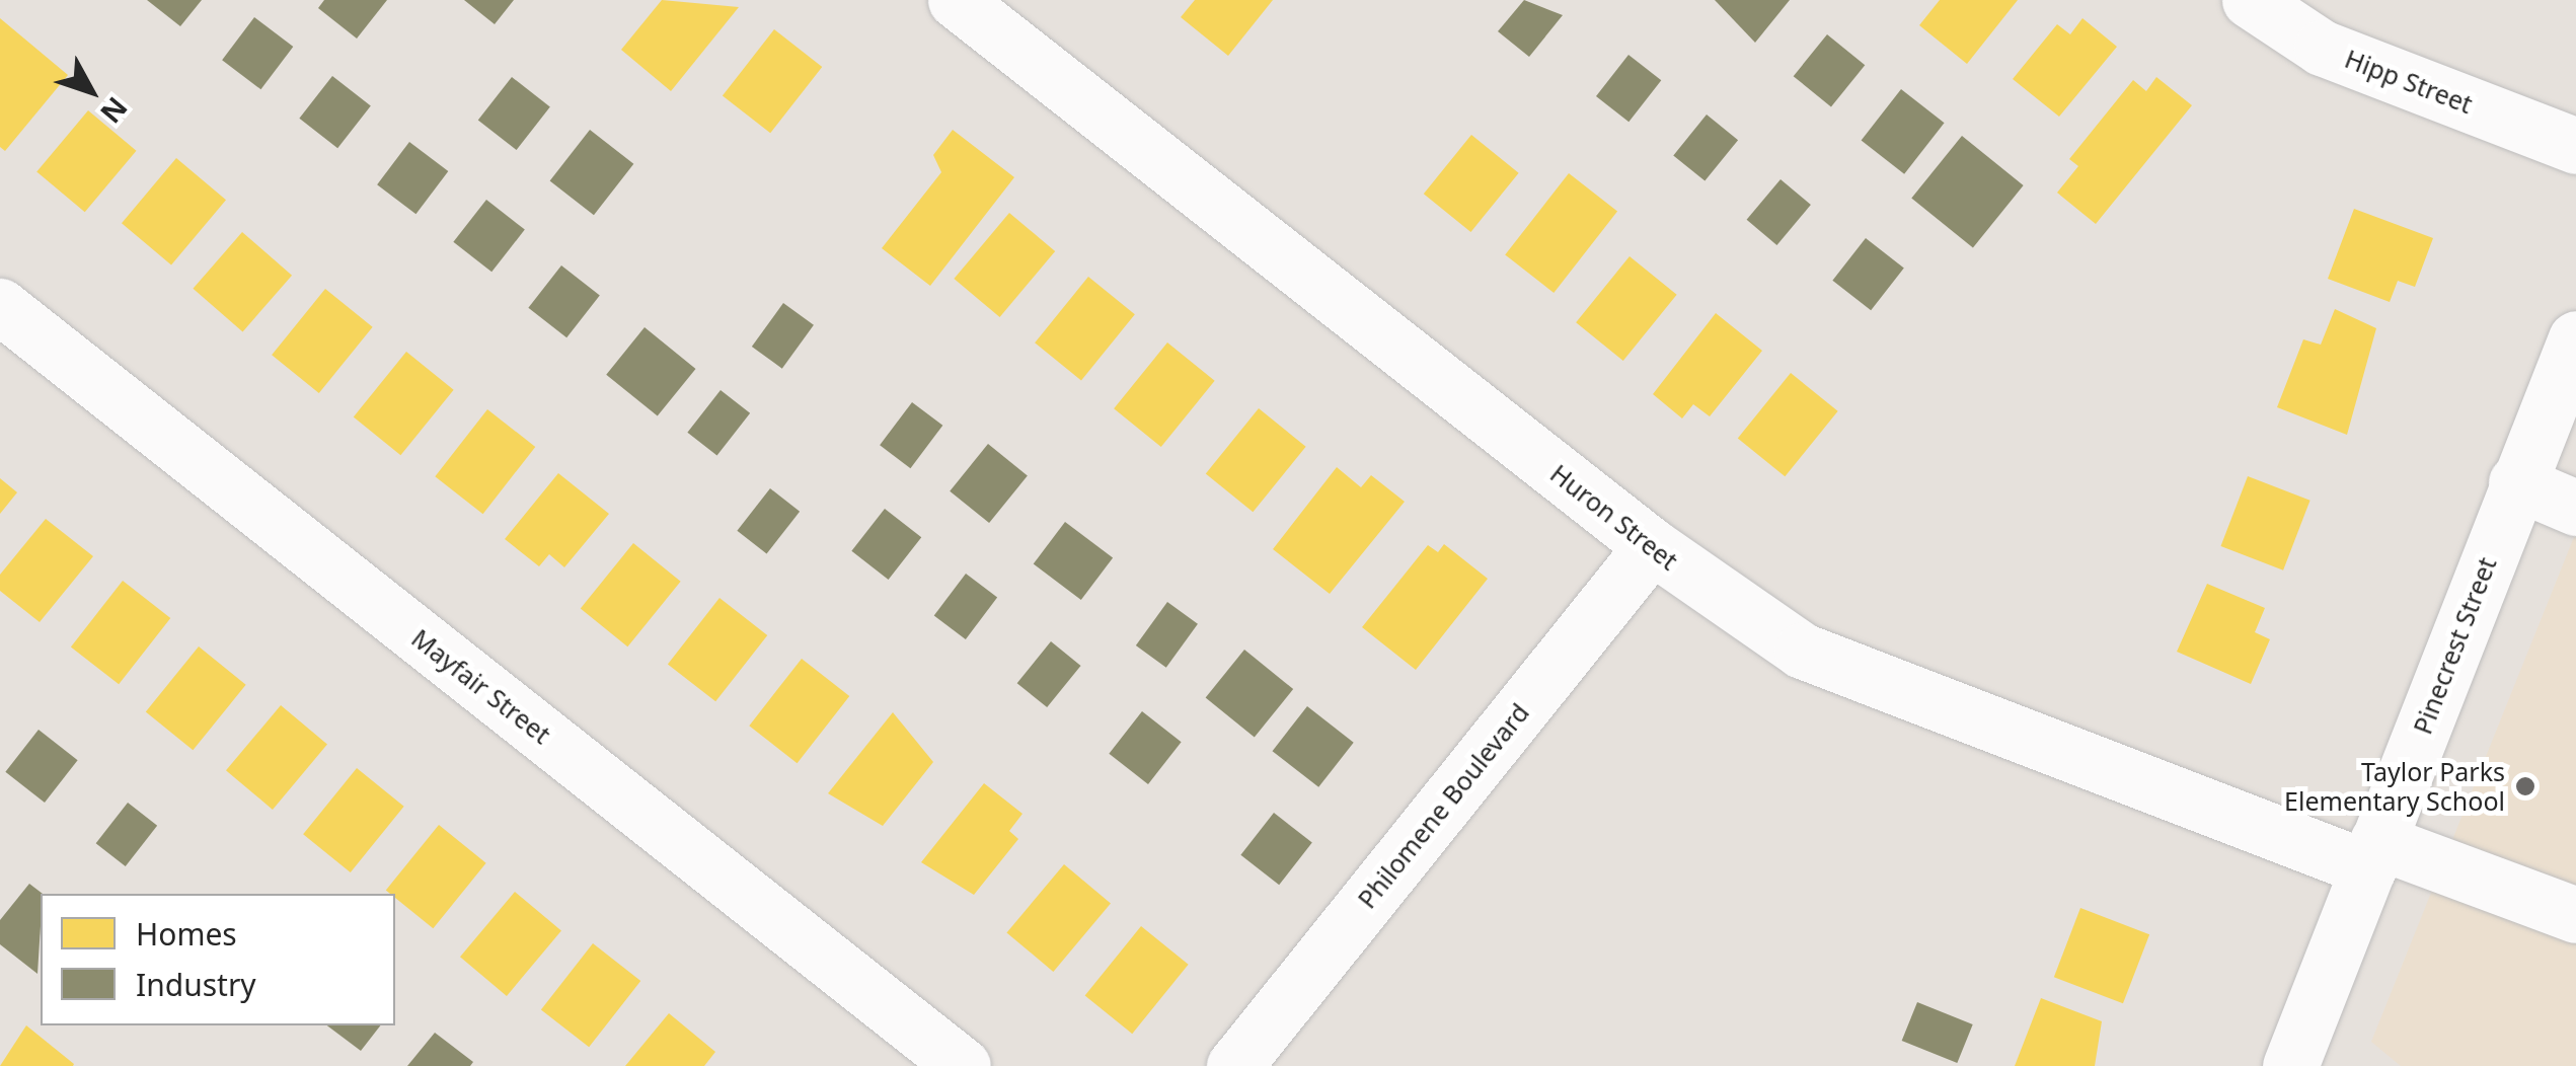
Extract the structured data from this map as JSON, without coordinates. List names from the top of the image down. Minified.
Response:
{"streets":{"street":["Hipp Street","Huron Street","Pinecrest Street","Mayfair Street","Philomene Boulevard"]},"crossings":[["Huron Street","Pinecrest Street"],["Huron Street","Philomene Boulevard"]],"places":["Taylor Parks Elementary School"],"legend":["Homes","Industry"],"north":"bottom right"}
